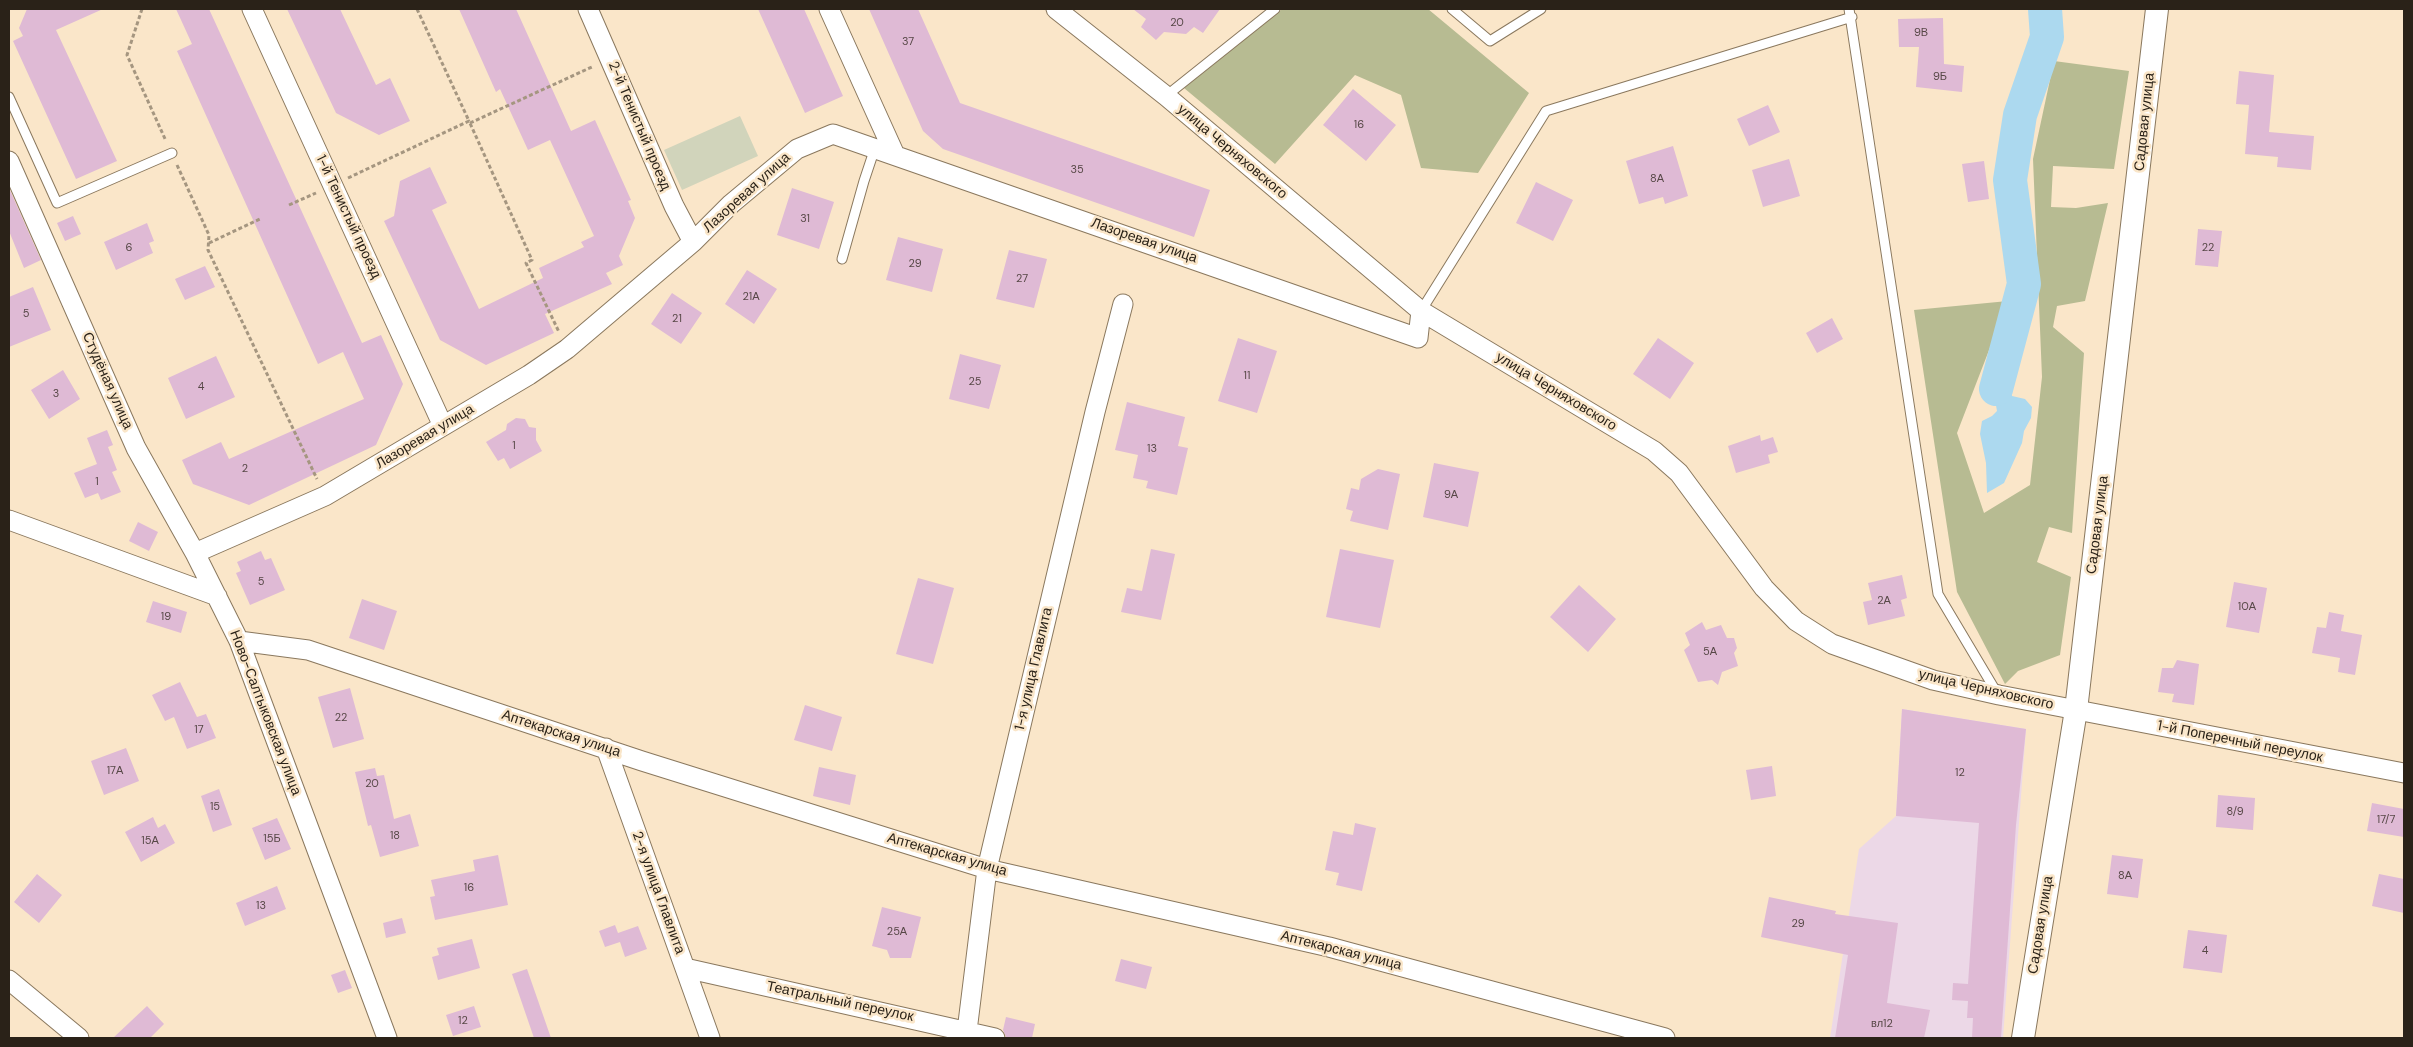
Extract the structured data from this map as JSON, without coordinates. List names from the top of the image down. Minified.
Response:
{"streets":{"street":["Садовая улица","2-й Тенистый проезд","улица Черняховского","Лазоревая улица","1-й Тенистый проезд","Студёная улица","1-я улица Главлита","Ново-Салтыковская улица","Аптекарская улица","1-й Поперечный переулок","2-я улица Главлита","Театральный переулок"]},"crossings":[["Садовая улица","улица Черняховского"],["Садовая улица","1-й Поперечный переулок"],["2-й Тенистый проезд","Лазоревая улица"],["улица Черняховского","Лазоревая улица"],["улица Черняховского","1-й Поперечный переулок"],["Лазоревая улица","1-й Тенистый проезд"],["Лазоревая улица","Студёная улица"],["Студёная улица","Ново-Салтыковская улица"],["1-я улица Главлита","Аптекарская улица"],["1-я улица Главлита","Театральный переулок"],["Ново-Салтыковская улица","Аптекарская улица"],["Аптекарская улица","2-я улица Главлита"],["2-я улица Главлита","Театральный переулок"]],"house_numbers":["20","9В","37","9Б","16","35","8А","31","6","22","29","27","21А","5","21","11","25","4","3","1","13","2","1","9А","5","2А","10А","19","5А","22","17","17А","12","20","15","8/9","17/7","18","15Б","15А","8А","16","13","29","25А","4","12","вл12"]}
